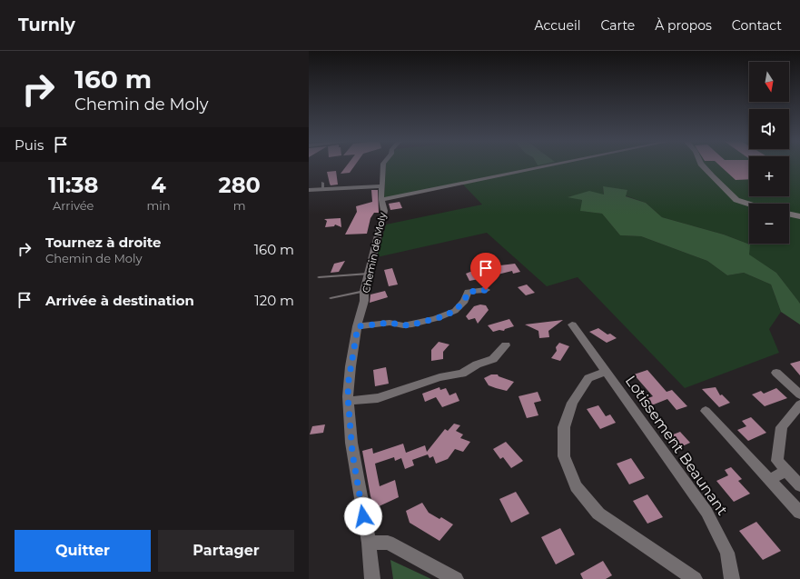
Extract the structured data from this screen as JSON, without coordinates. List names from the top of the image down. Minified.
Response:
{"streets":{"street":["Chemin de Moly","Lotissement Beaunant"]},"north":"bottom","page":{"header":"Turnly","nav":["Accueil","Carte","À propos","Contact"],"turn":["160 m","Chemin de Moly"],"map_buttons":["+","−"],"then":"Puis","eta":["11:38","Arrivée","4","min","280","m"],"list":[{"name":"Tournez à droite","note":"Chemin de Moly","value":"160 m"},{"name":"Arrivée à destination","value":"120 m"}],"buttons":["Quitter","Partager"]}}
